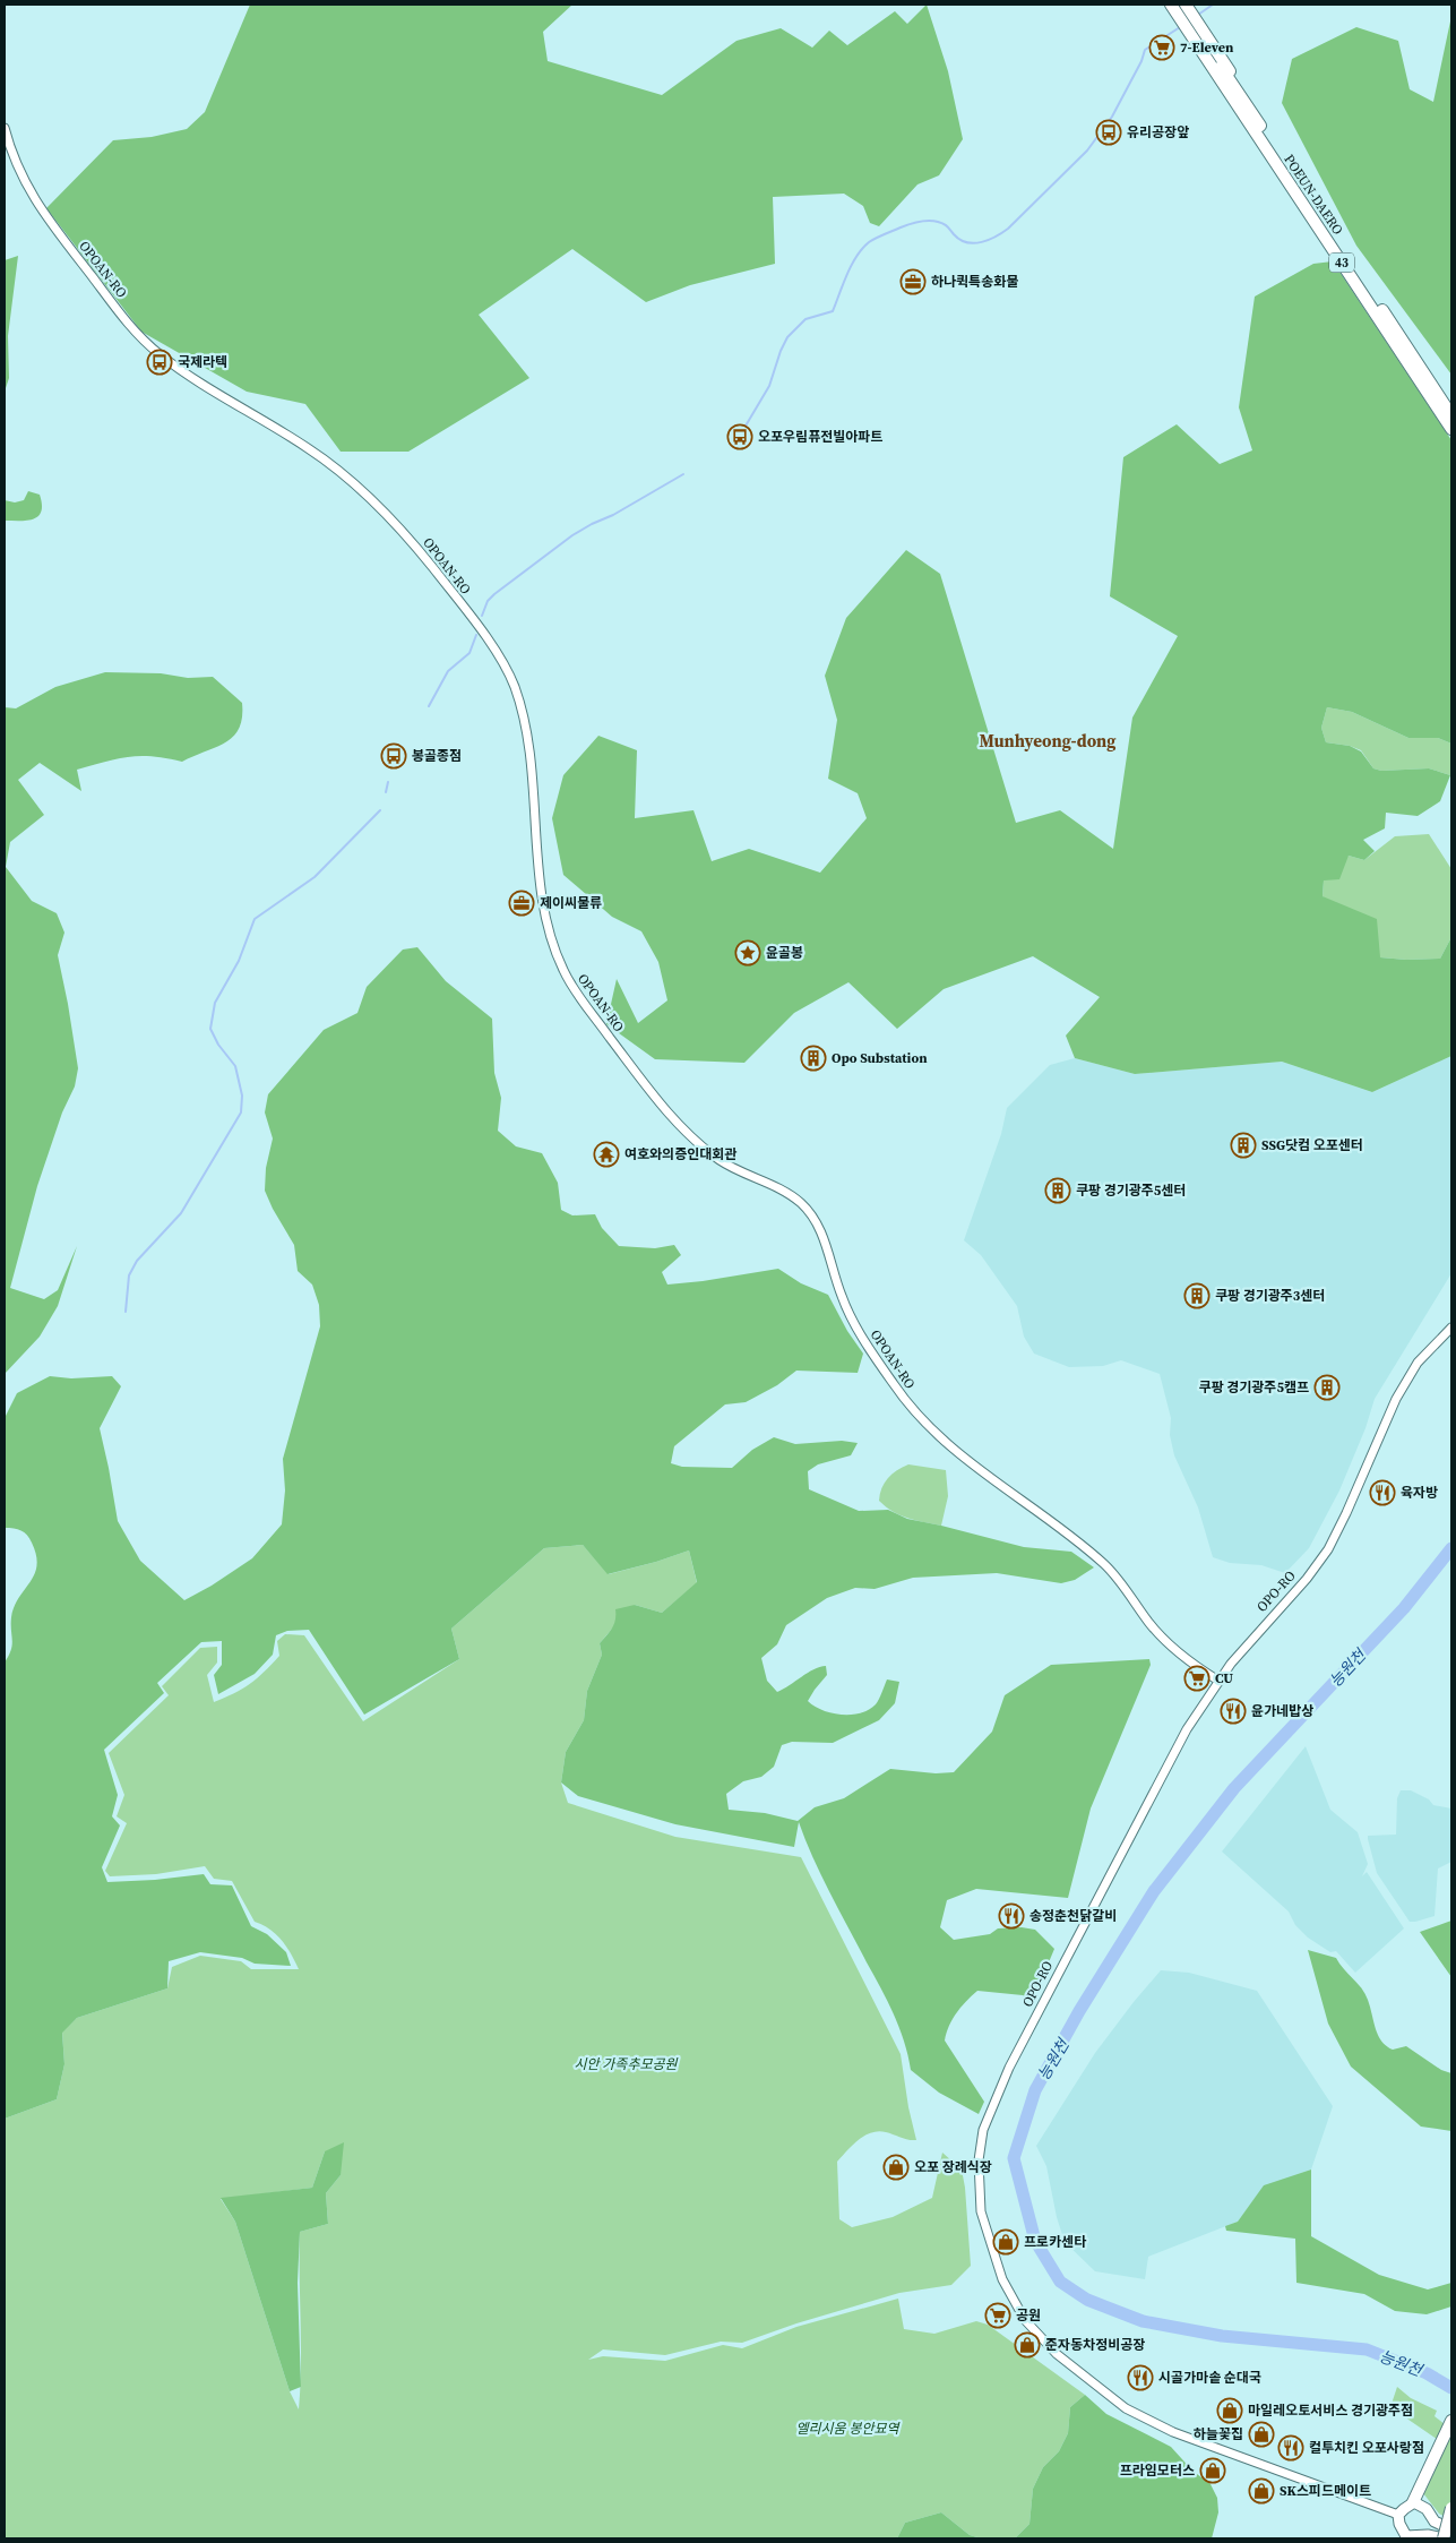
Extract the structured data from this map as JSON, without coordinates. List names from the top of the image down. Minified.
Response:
{"streets":{"highway":["POEUN-DAERO","43"],"street":["OPOAN-RO","OPO-RO"]},"crossings":[["POEUN-DAERO","43"],["OPOAN-RO","OPO-RO"]],"districts":["Munhyeong-dong"],"water":["능원천"],"parks":["시안 가족추모공원","엘리시움 봉안묘역"],"places":{"supermarket":["7-Eleven","CU","공원"],"bus stop":["유리공장앞","국제라텍","오포우림퓨전빌아파트","봉골종점"],"office":["하나퀵특송화물","제이씨물류"],"place":["윤골봉"],"building":["Opo Substation","SSG닷컴 오포센터","쿠팡 경기광주5센터","쿠팡 경기광주3센터","쿠팡 경기광주5캠프"],"temple":["여호와의증인대회관"],"restaurant":["육자방","윤가네밥상","송정춘천닭갈비","시골가마솥 순대국","컬투치킨 오포사랑점"],"shop":["오포 장례식장","프로카센타","준자동차정비공장","마일레오토서비스 경기광주점","하늘꽃집","프라임모터스","SK스피드메이트"]}}
